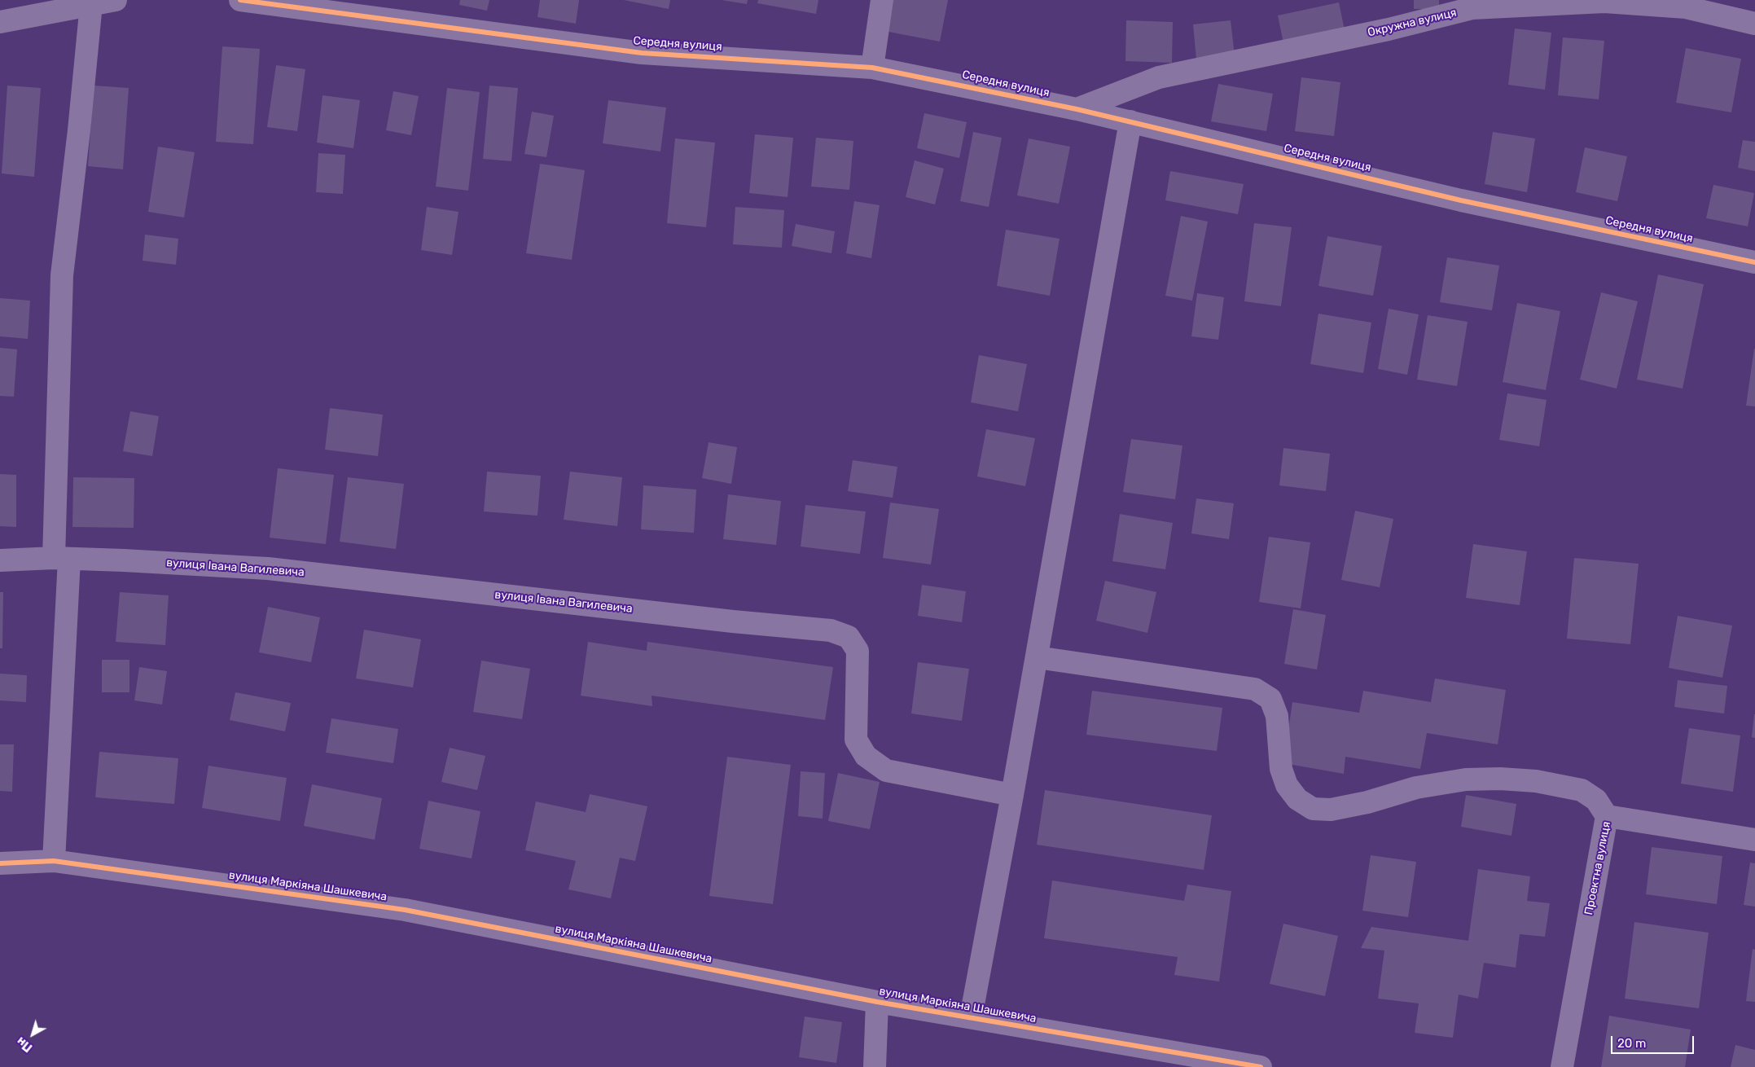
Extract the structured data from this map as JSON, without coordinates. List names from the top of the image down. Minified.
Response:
{"streets":{"street":["Окружна вулиця","Середня вулиця","вулиця Івана Вагилевича","Проектна вулиця","вулиця Маркіяна Шашкевича"]},"crossings":[["Окружна вулиця","Середня вулиця"]],"scale_bar":"20 m","north":"bottom left"}
